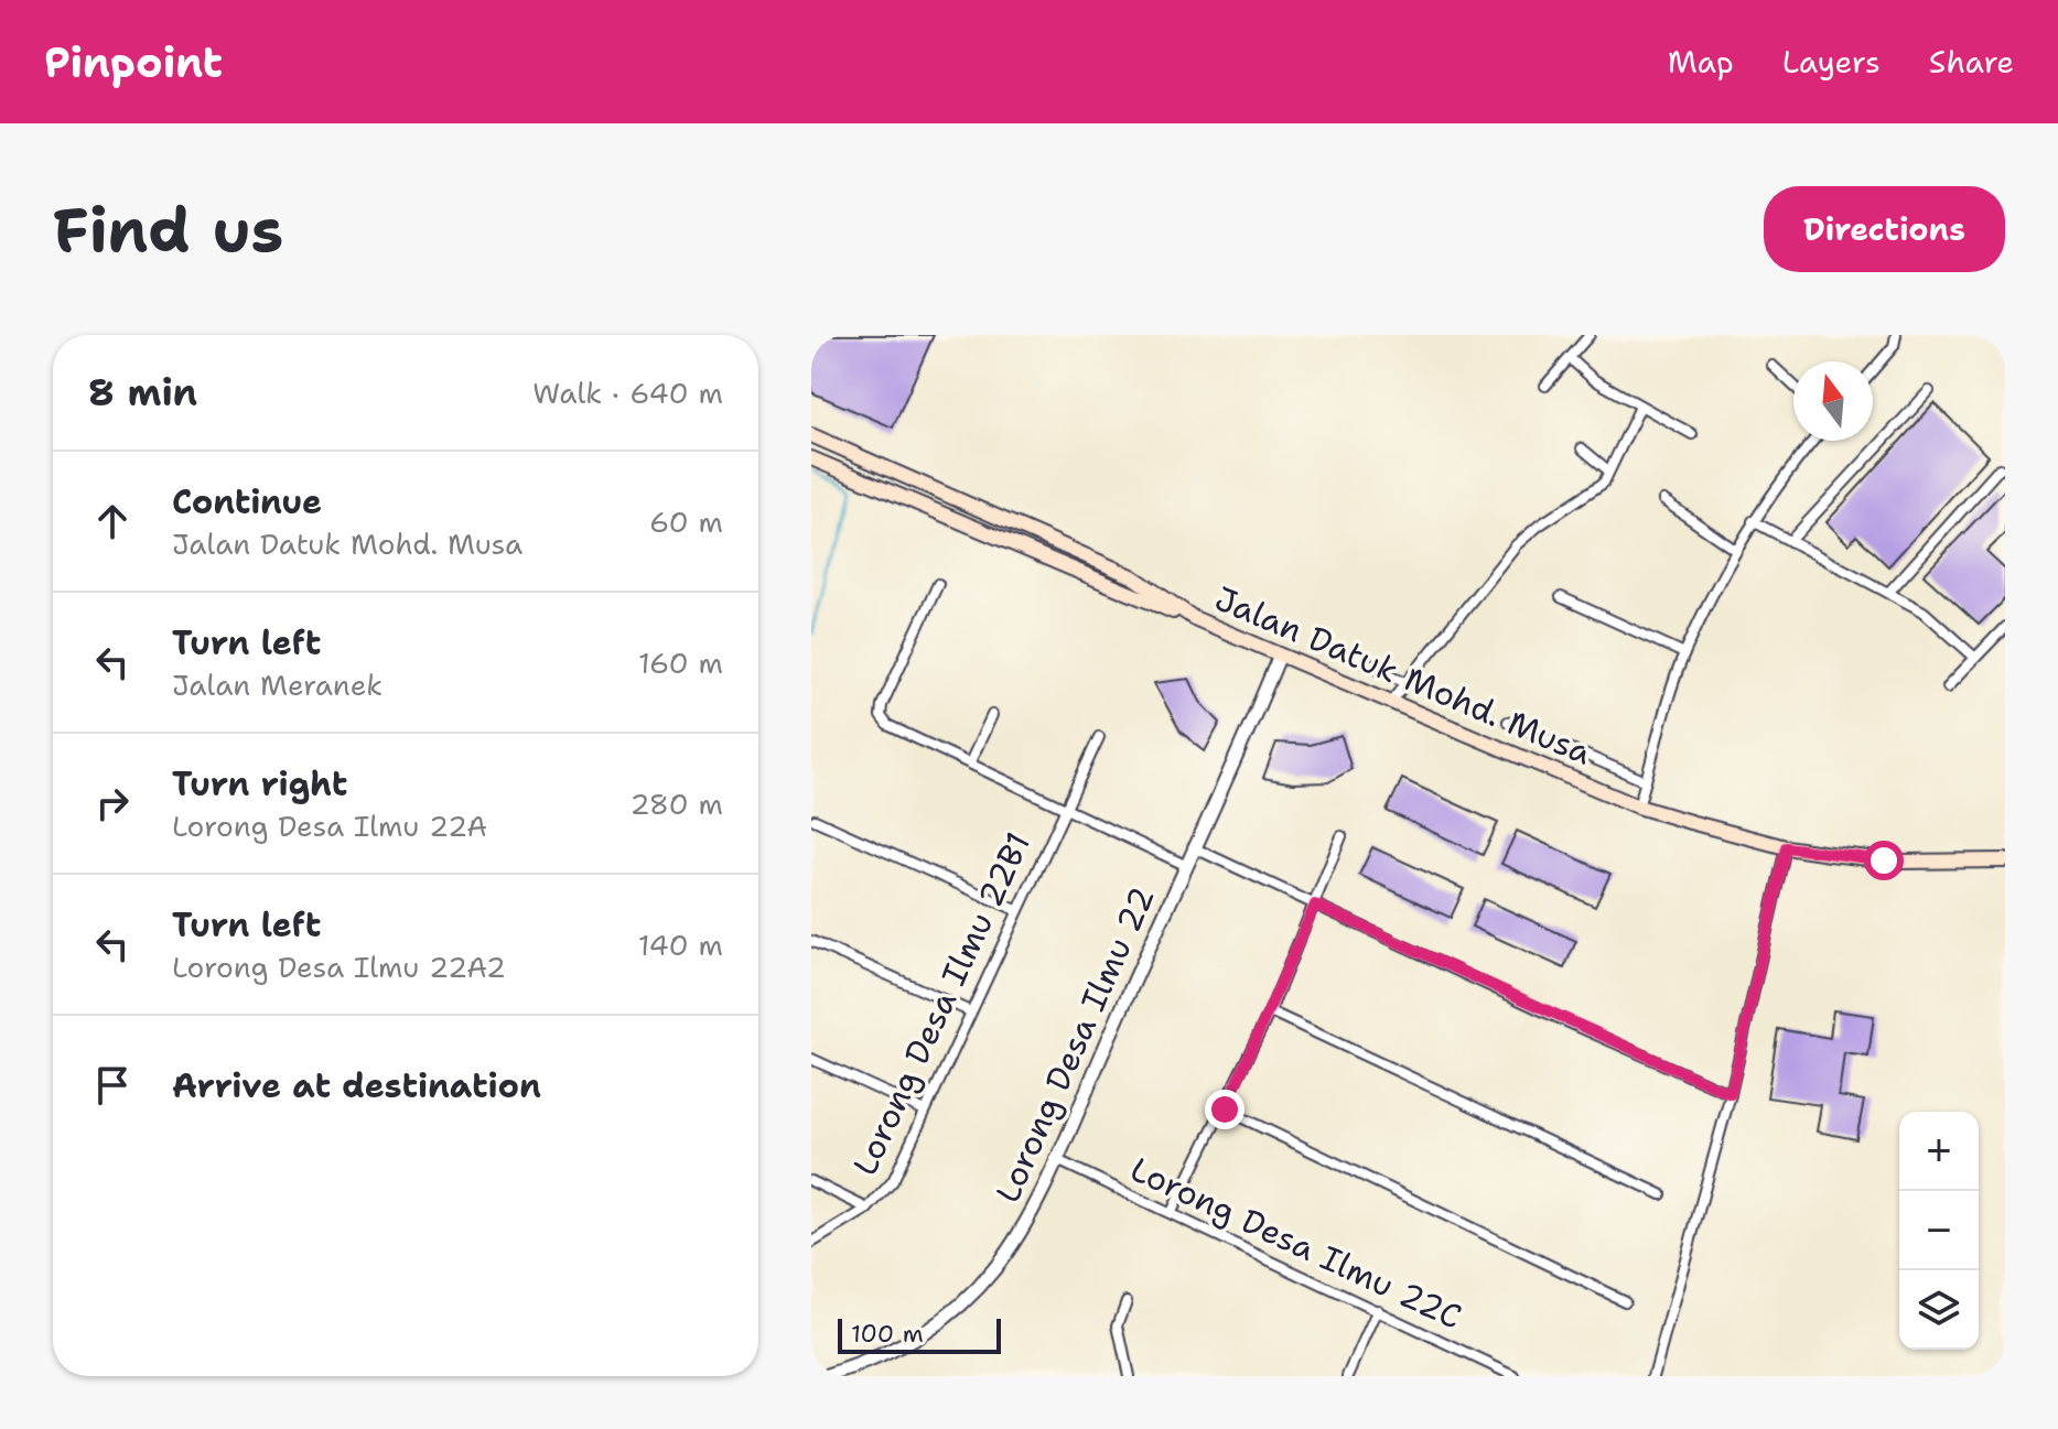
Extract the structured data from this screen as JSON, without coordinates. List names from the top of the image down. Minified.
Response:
{"streets":{"main road":["Jalan Datuk Mohd. Musa"],"street":["Lorong Desa Ilmu 22B1","Lorong Desa Ilmu 22","Lorong Desa Ilmu 22C"]},"crossings":[["Jalan Datuk Mohd. Musa","Lorong Desa Ilmu 22"],["Lorong Desa Ilmu 22","Lorong Desa Ilmu 22C"]],"scale_bar":"100 m","north":"top","page":{"header":"Pinpoint","nav":["Map","Layers","Share"],"buttons":"Directions","title":"Find us","heading":["8 min","Walk · 640 m"],"list":[["Continue","Jalan Datuk Mohd. Musa","60 m"],["Turn left","Jalan Meranek","160 m"],["Turn right","Lorong Desa Ilmu 22A","280 m"],["Turn left","Lorong Desa Ilmu 22A2","140 m"],"Arrive at destination"],"map_buttons":["+","−"],"scale":"100 m"}}
